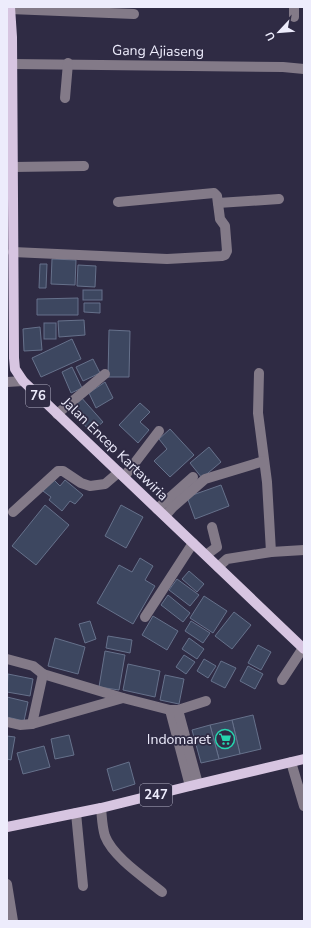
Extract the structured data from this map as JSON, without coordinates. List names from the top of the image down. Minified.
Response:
{"streets":{"main road":["76","Jalan Encep Kartawiria","247"],"street":["Gang Ajiaseng"]},"crossings":[["Gang Ajiaseng","Jalan Encep Kartawiria"]],"places":{"supermarket":["Indomaret"]},"north":"bottom left"}
